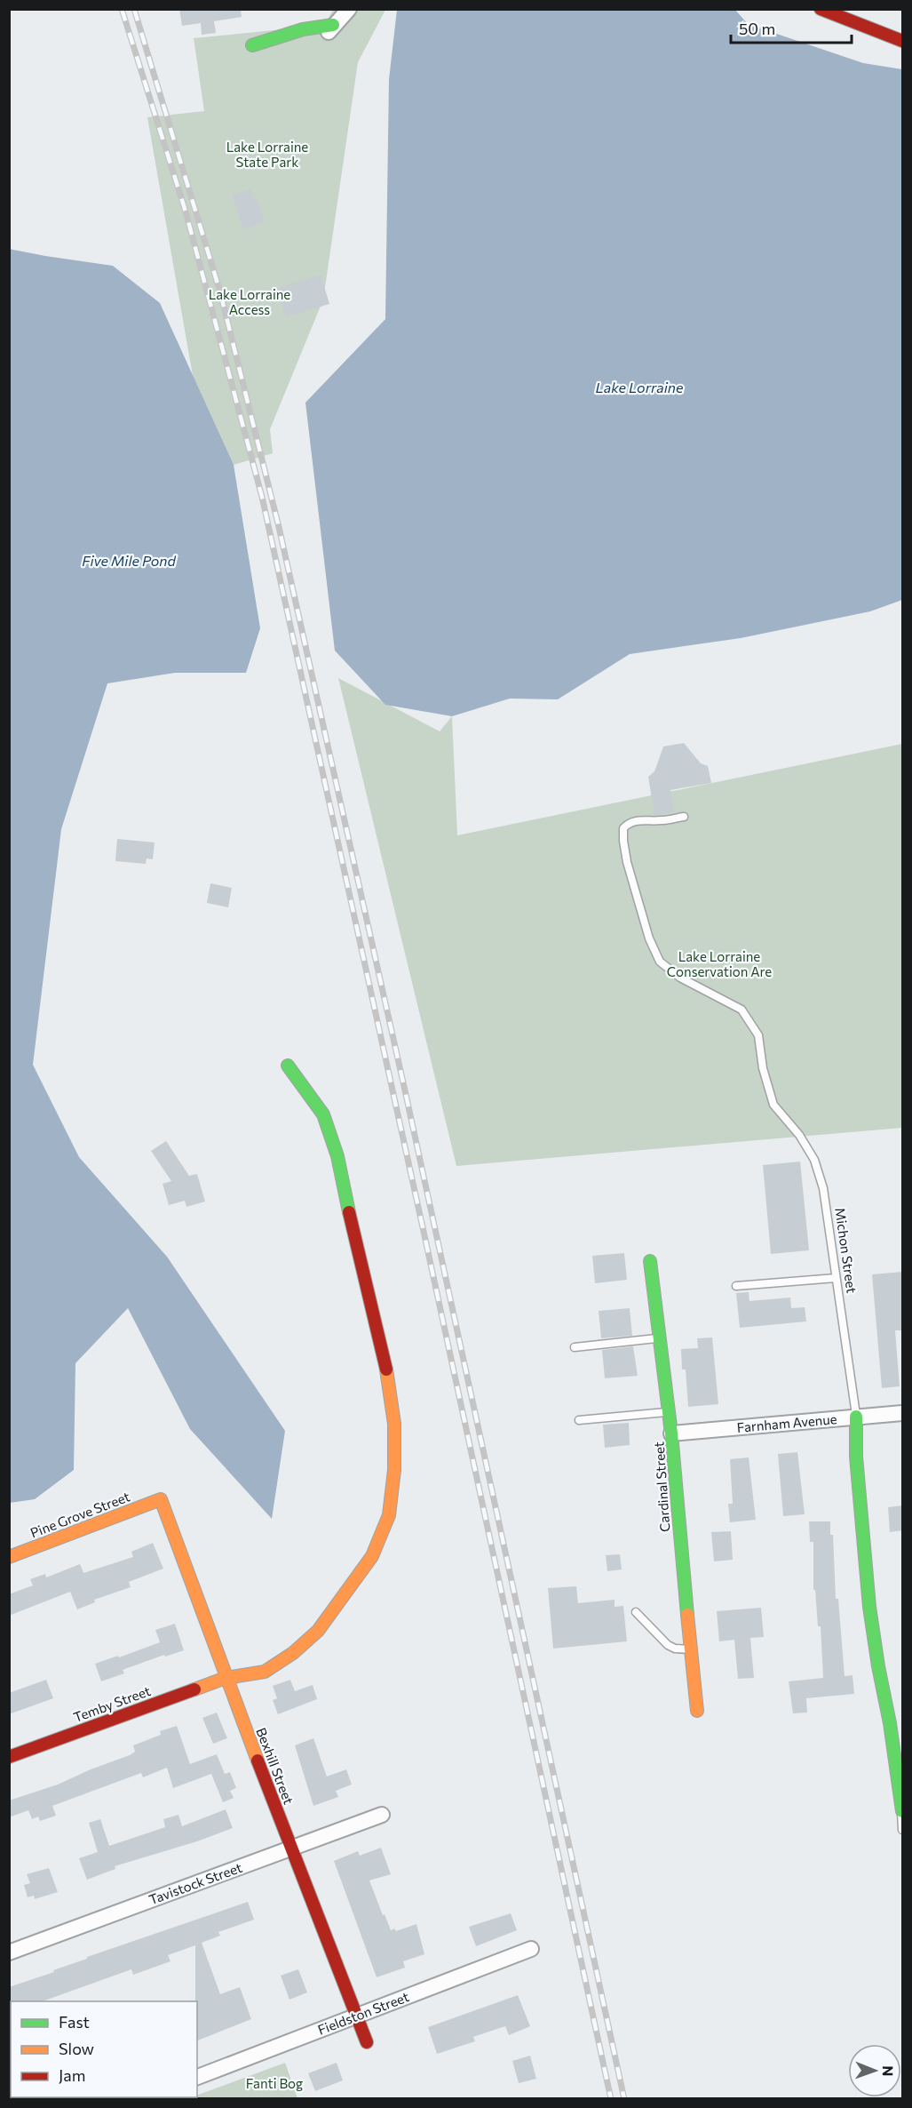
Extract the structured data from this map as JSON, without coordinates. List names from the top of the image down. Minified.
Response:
{"streets":{"street":["Michon Street","Farnham Avenue","Cardinal Street","Pine Grove Street","Temby Street","Bexhill Street","Tavistock Street","Fieldston Street"]},"crossings":[["Michon Street","Farnham Avenue"],["Farnham Avenue","Cardinal Street"],["Pine Grove Street","Bexhill Street"],["Temby Street","Bexhill Street"],["Bexhill Street","Tavistock Street"],["Bexhill Street","Fieldston Street"]],"water":["Lake Lorraine","Five Mile Pond"],"parks":["Lake Lorraine State Park","Lake Lorraine Access","Lake Lorraine Conservation Are","Fanti Bog"],"legend":["Fast","Slow","Jam"],"scale_bar":"50 m","north":"right"}
